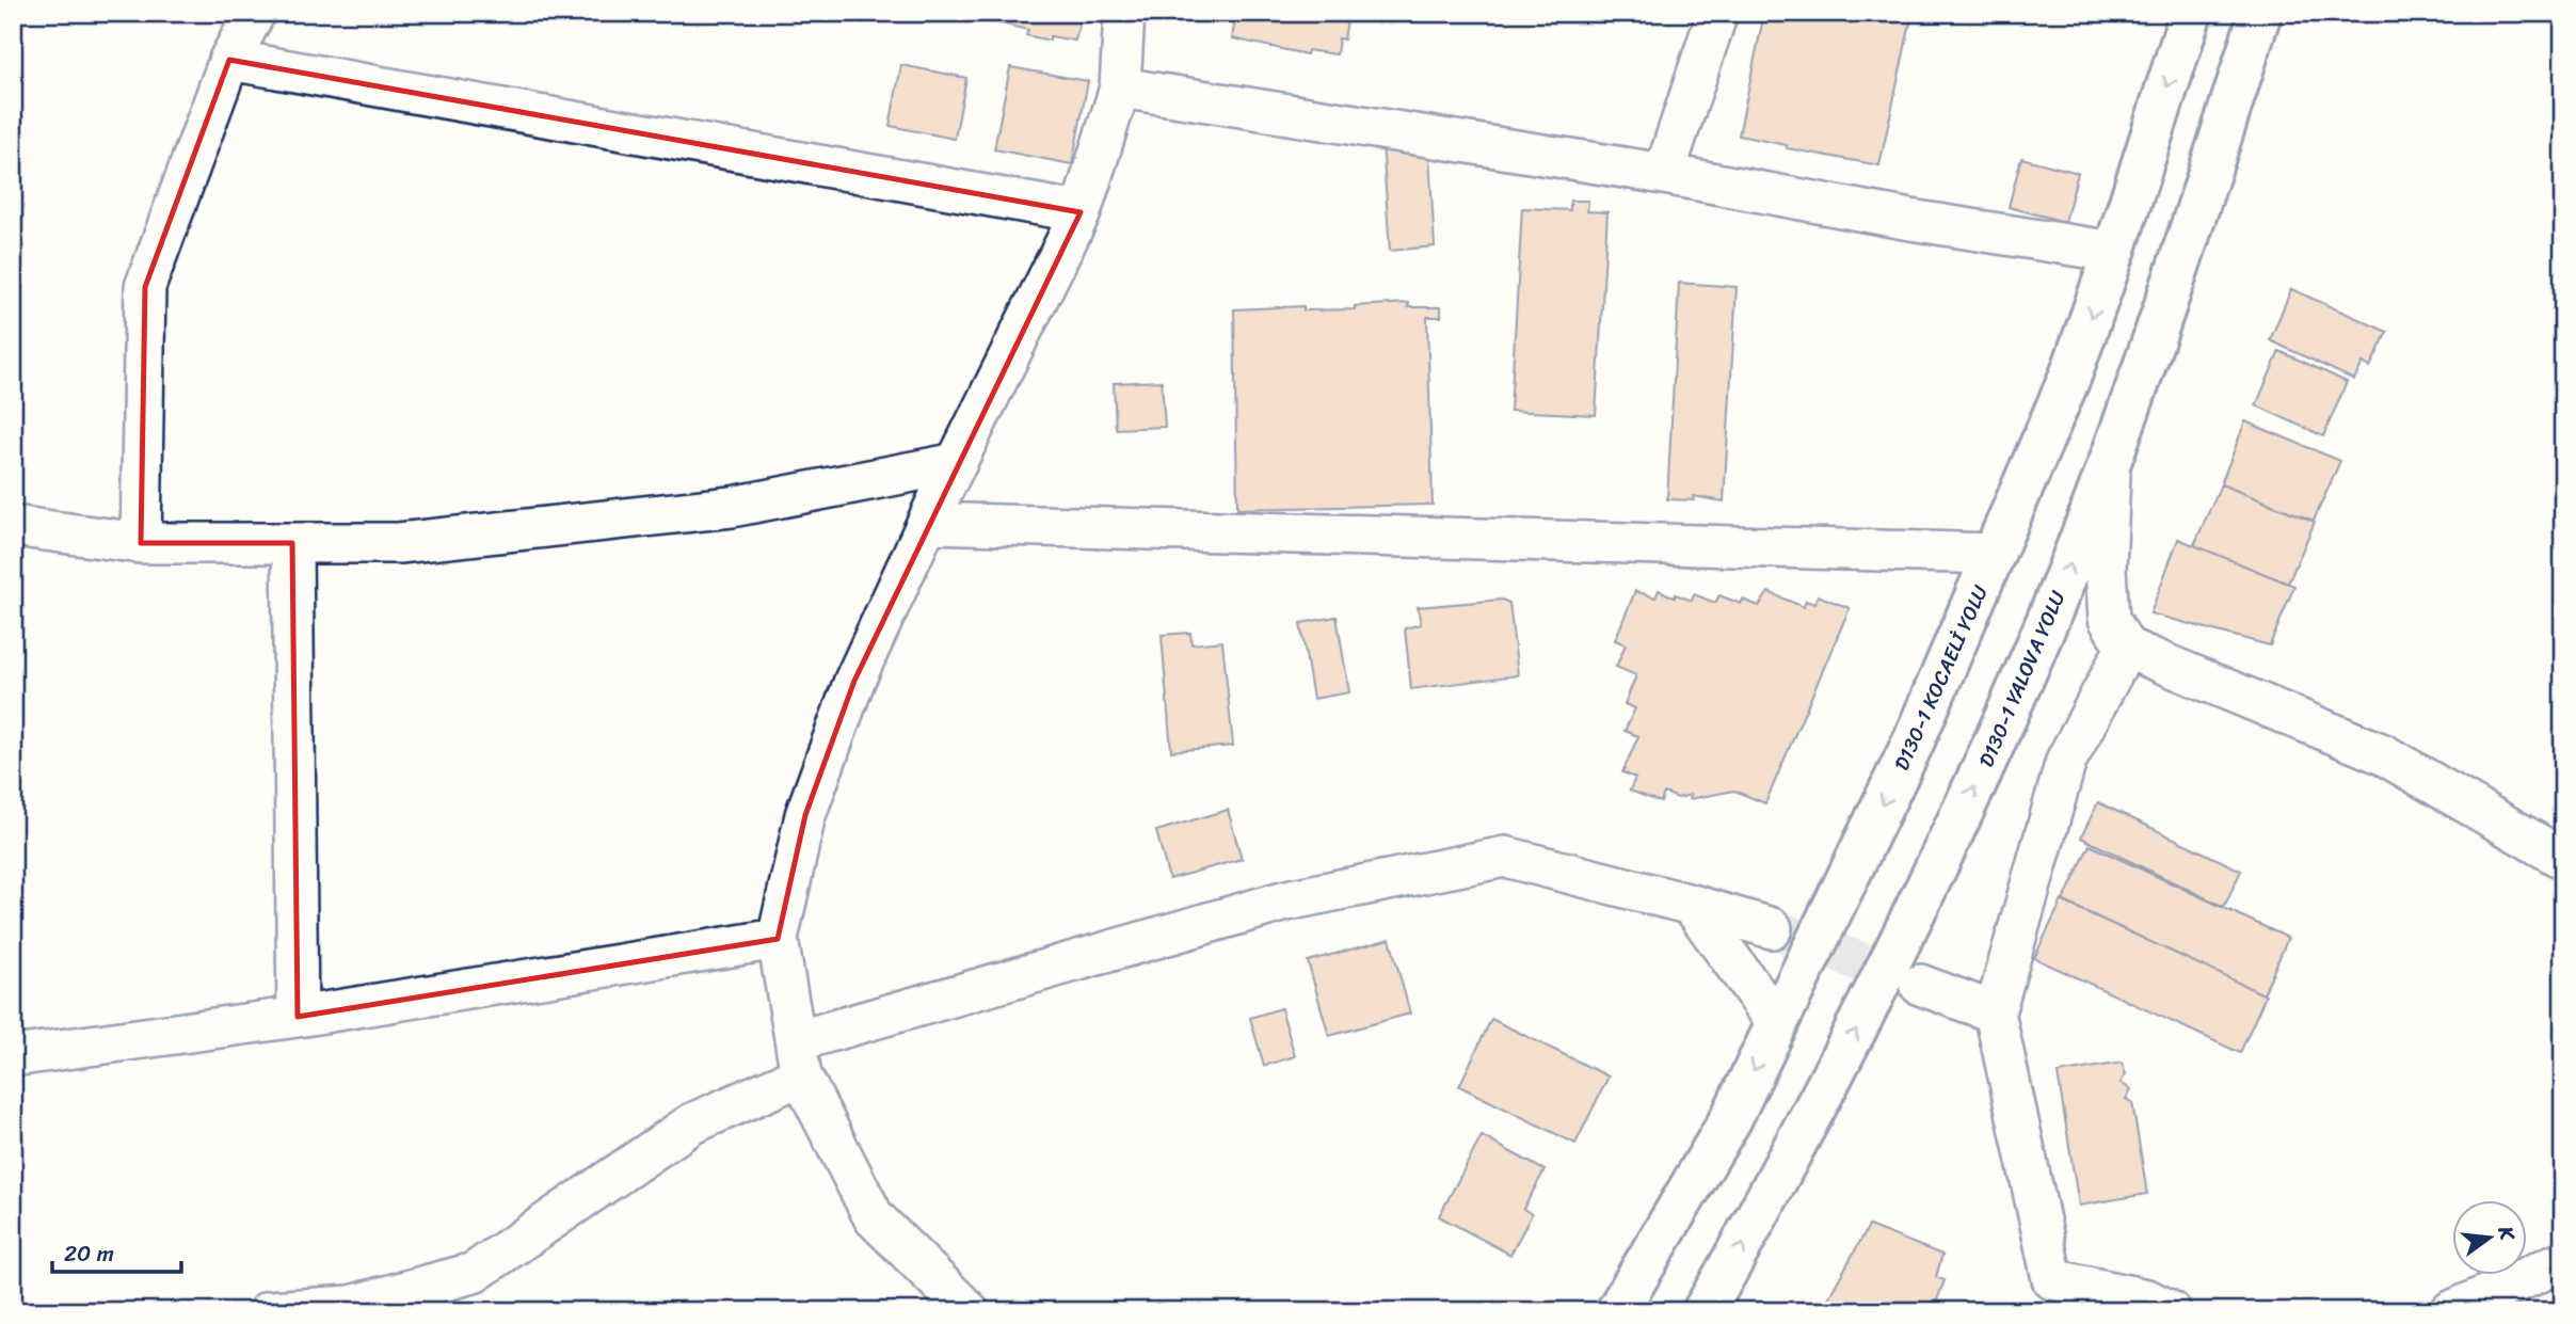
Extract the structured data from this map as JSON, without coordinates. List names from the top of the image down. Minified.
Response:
{"streets":{"highway":["D130-1 KOCAELİ YOLU","D130-1 YALOVA YOLU"]},"one_way":["D130-1 KOCAELİ YOLU","D130-1 YALOVA YOLU"],"scale_bar":"20 m","north":"right"}
